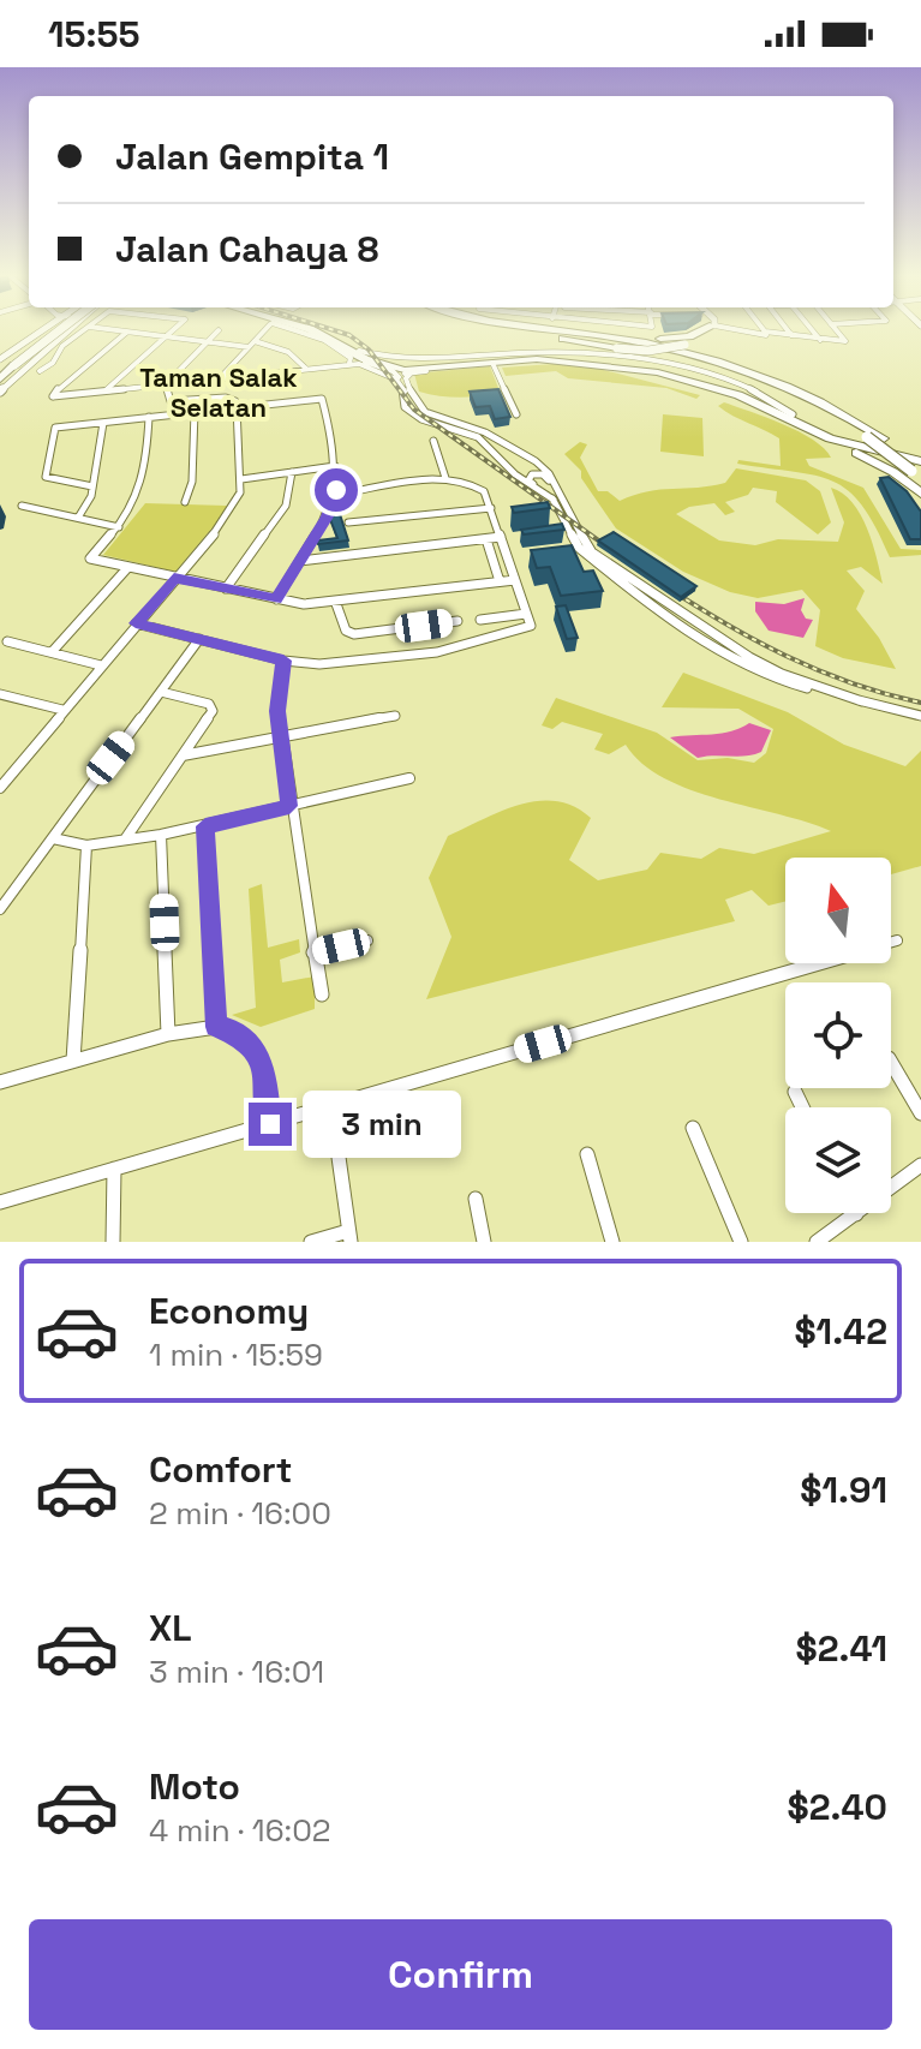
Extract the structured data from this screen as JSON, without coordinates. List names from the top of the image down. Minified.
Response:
{"districts":["Taman Salak Selatan"],"north":"top","page":{"status":"15:55","banner":["Jalan Gempita 1","Jalan Cahaya 8"],"bubble":"3 min","list":[{"name":"Economy","note":"1 min · 15:59","value":"$1.42"},{"name":"Comfort","note":"2 min · 16:00","value":"$1.91"},{"name":"XL","note":"3 min · 16:01","value":"$2.41"},{"name":"Moto","note":"4 min · 16:02","value":"$2.40"}],"buttons":"Confirm"}}
